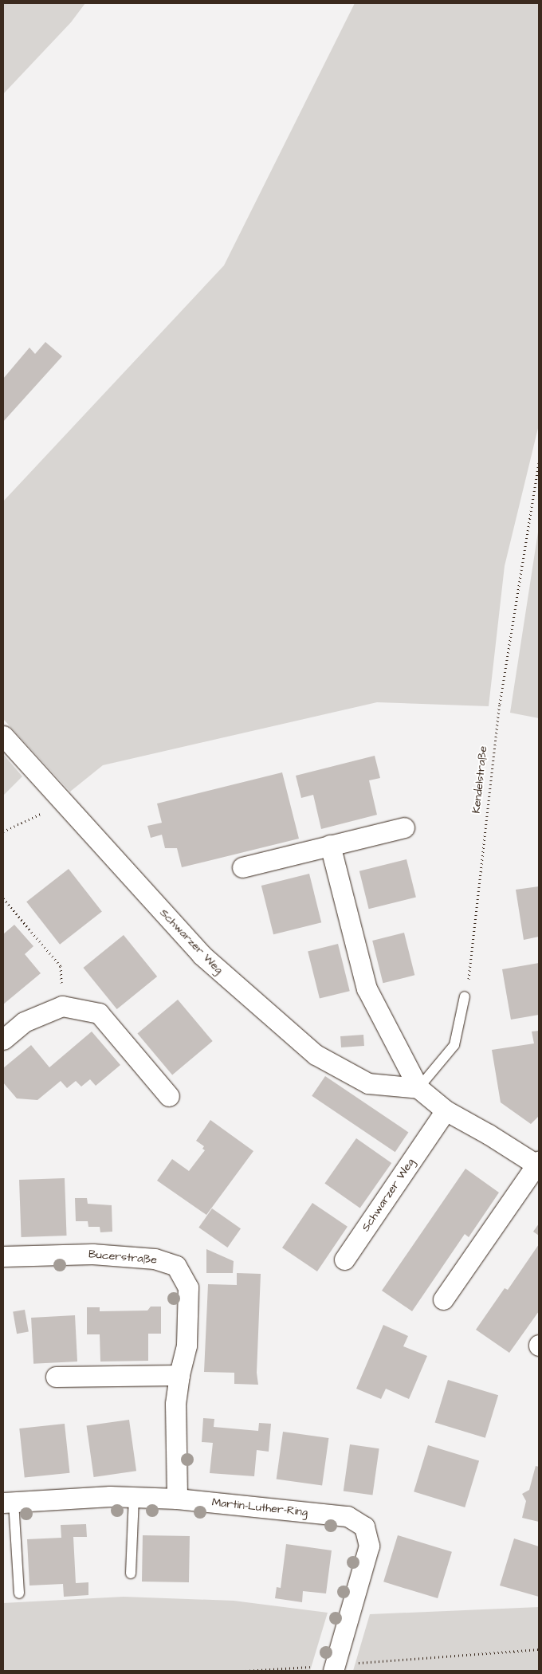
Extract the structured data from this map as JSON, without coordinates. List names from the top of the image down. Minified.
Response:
{"streets":{"street":["Schwarzer Weg","Bucerstraße","Martin-Luther-Ring"],"path":["Kendelstraße"]},"crossings":[["Bucerstraße","Martin-Luther-Ring"]]}
